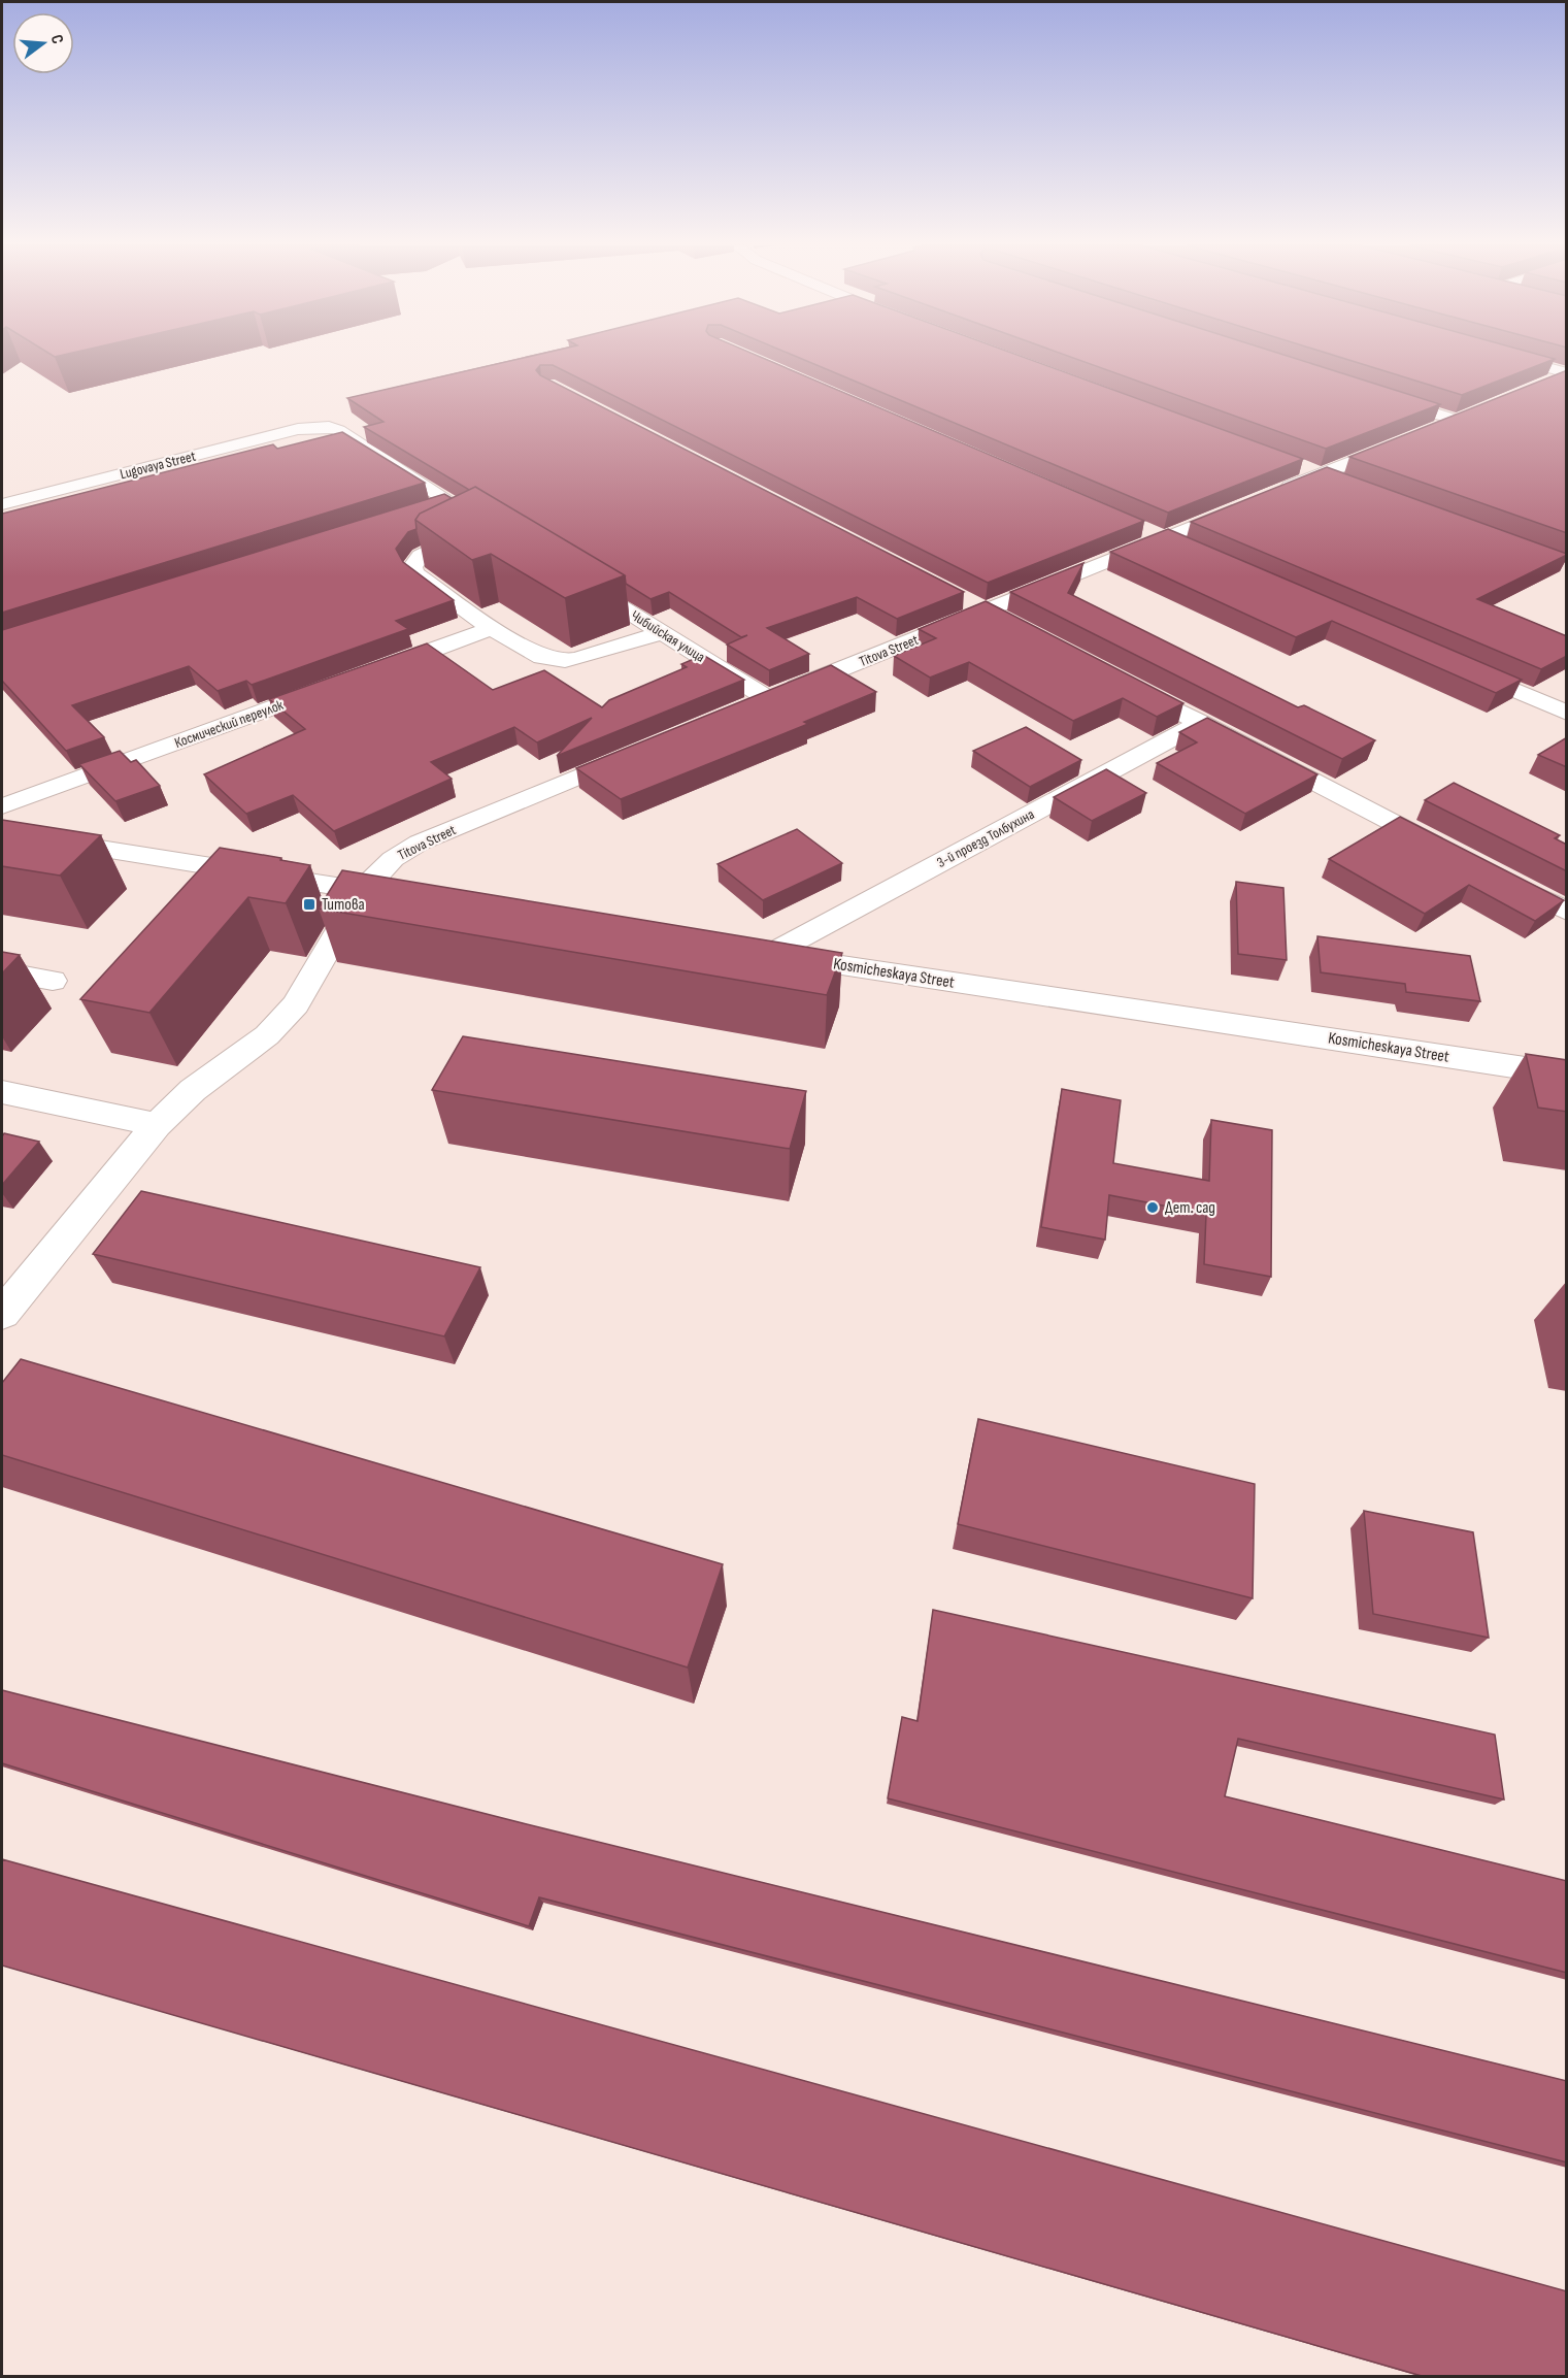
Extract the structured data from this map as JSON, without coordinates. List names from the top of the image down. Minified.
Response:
{"streets":{"street":["Lugovaya Street","Чибийская улица","Titova Street","Космический переулок","3-й проезд Толбухина","Kosmicheskaya Street"]},"crossings":[["Чибийская улица","Titova Street"],["3-й проезд Толбухина","Kosmicheskaya Street"]],"places":{"transit":["Титова"],"other":["Дет. сад"]},"north":"right"}
